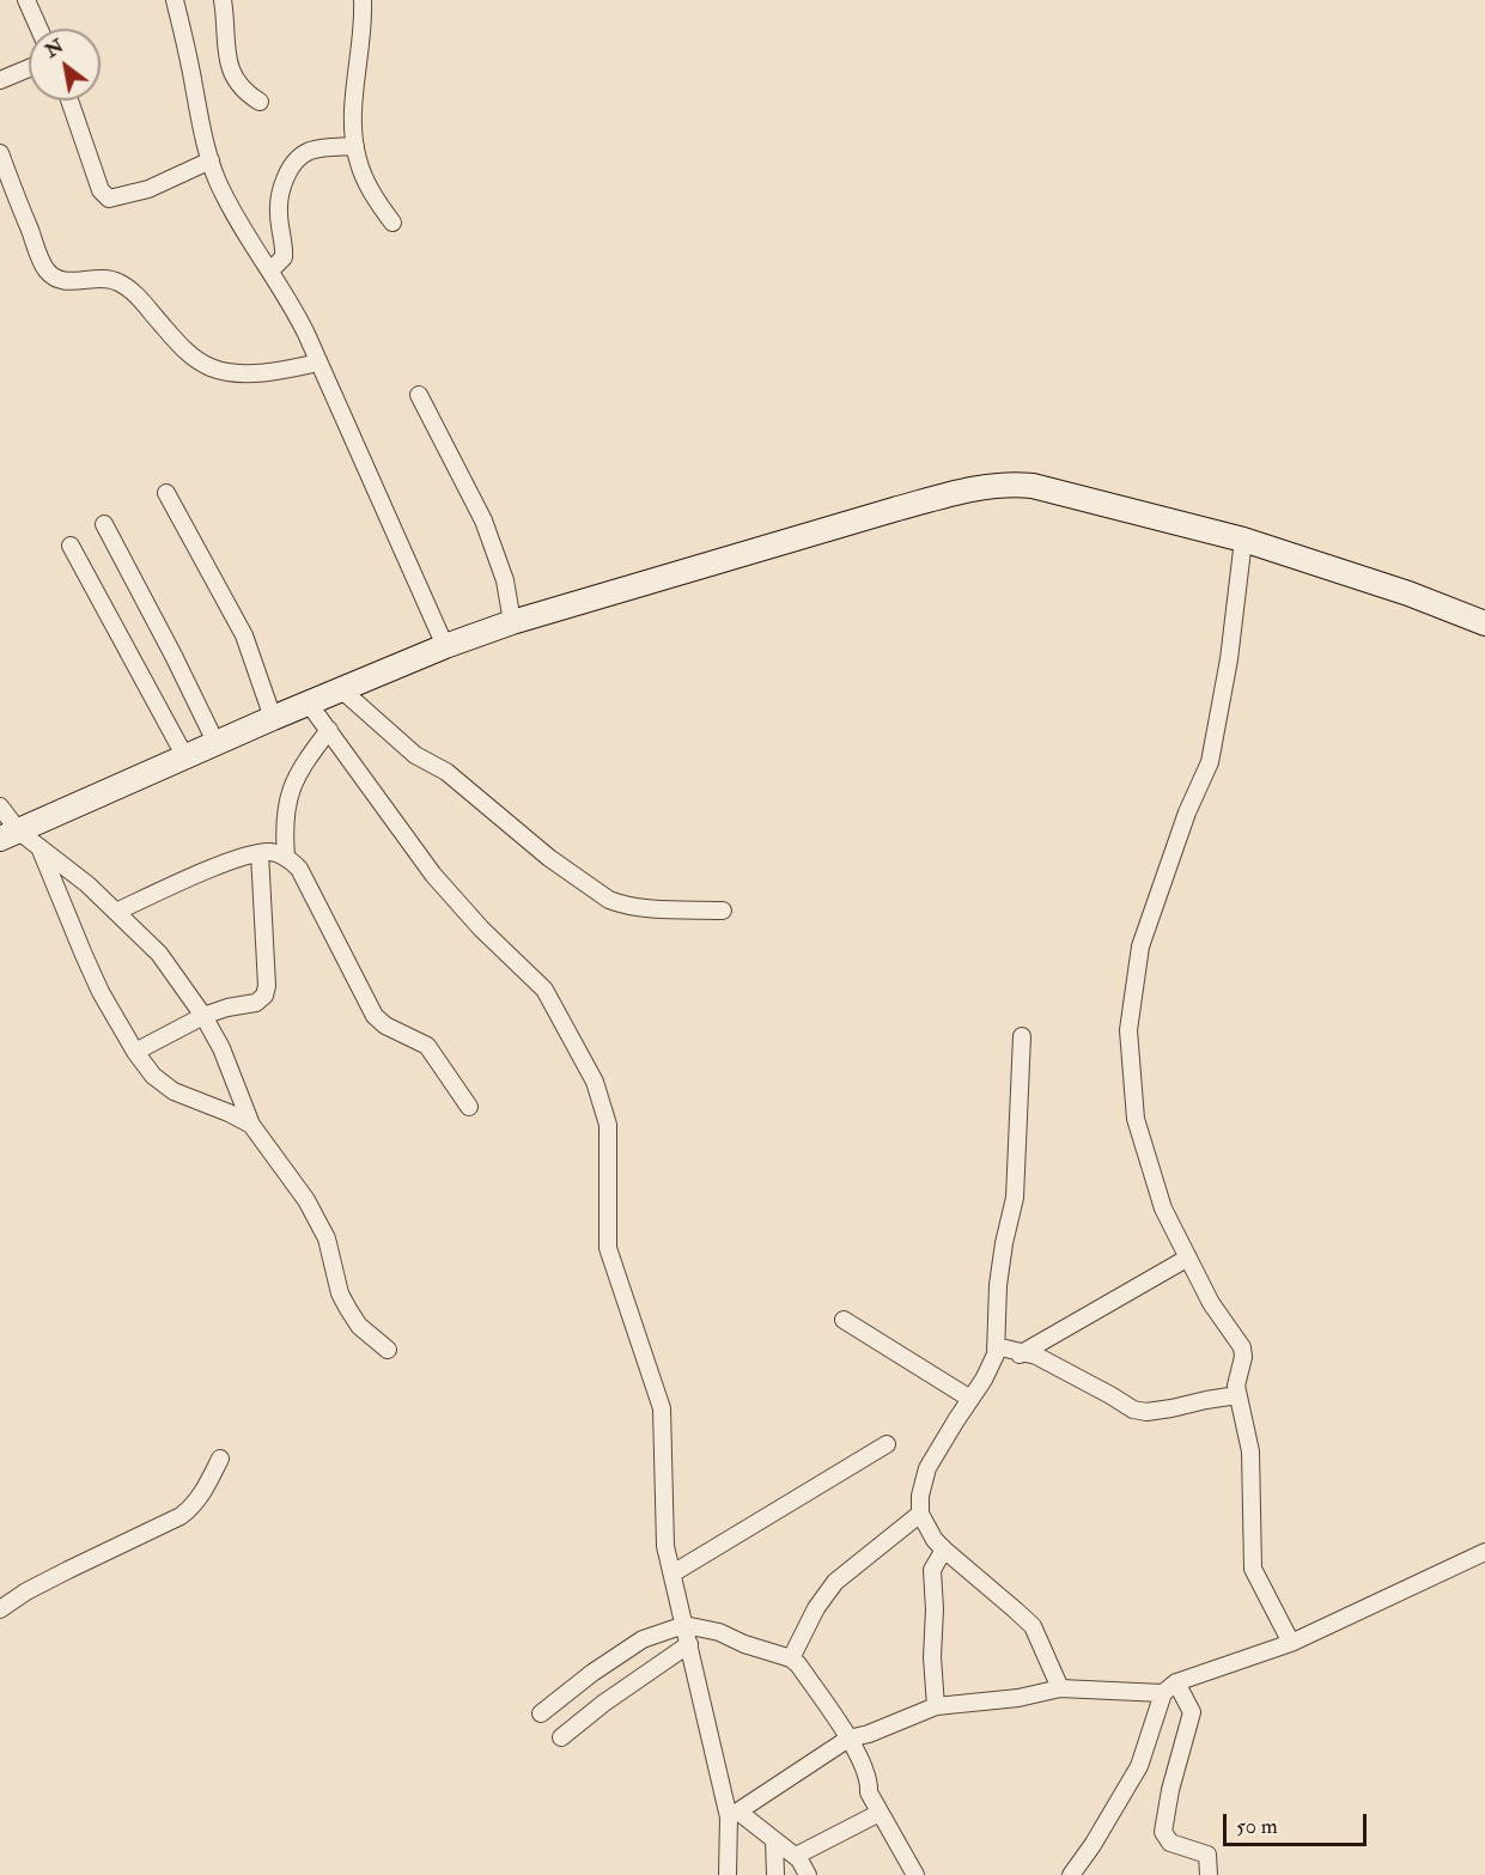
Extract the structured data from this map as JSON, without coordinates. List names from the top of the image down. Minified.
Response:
{"scale_bar":"50 m","north":"top left"}
